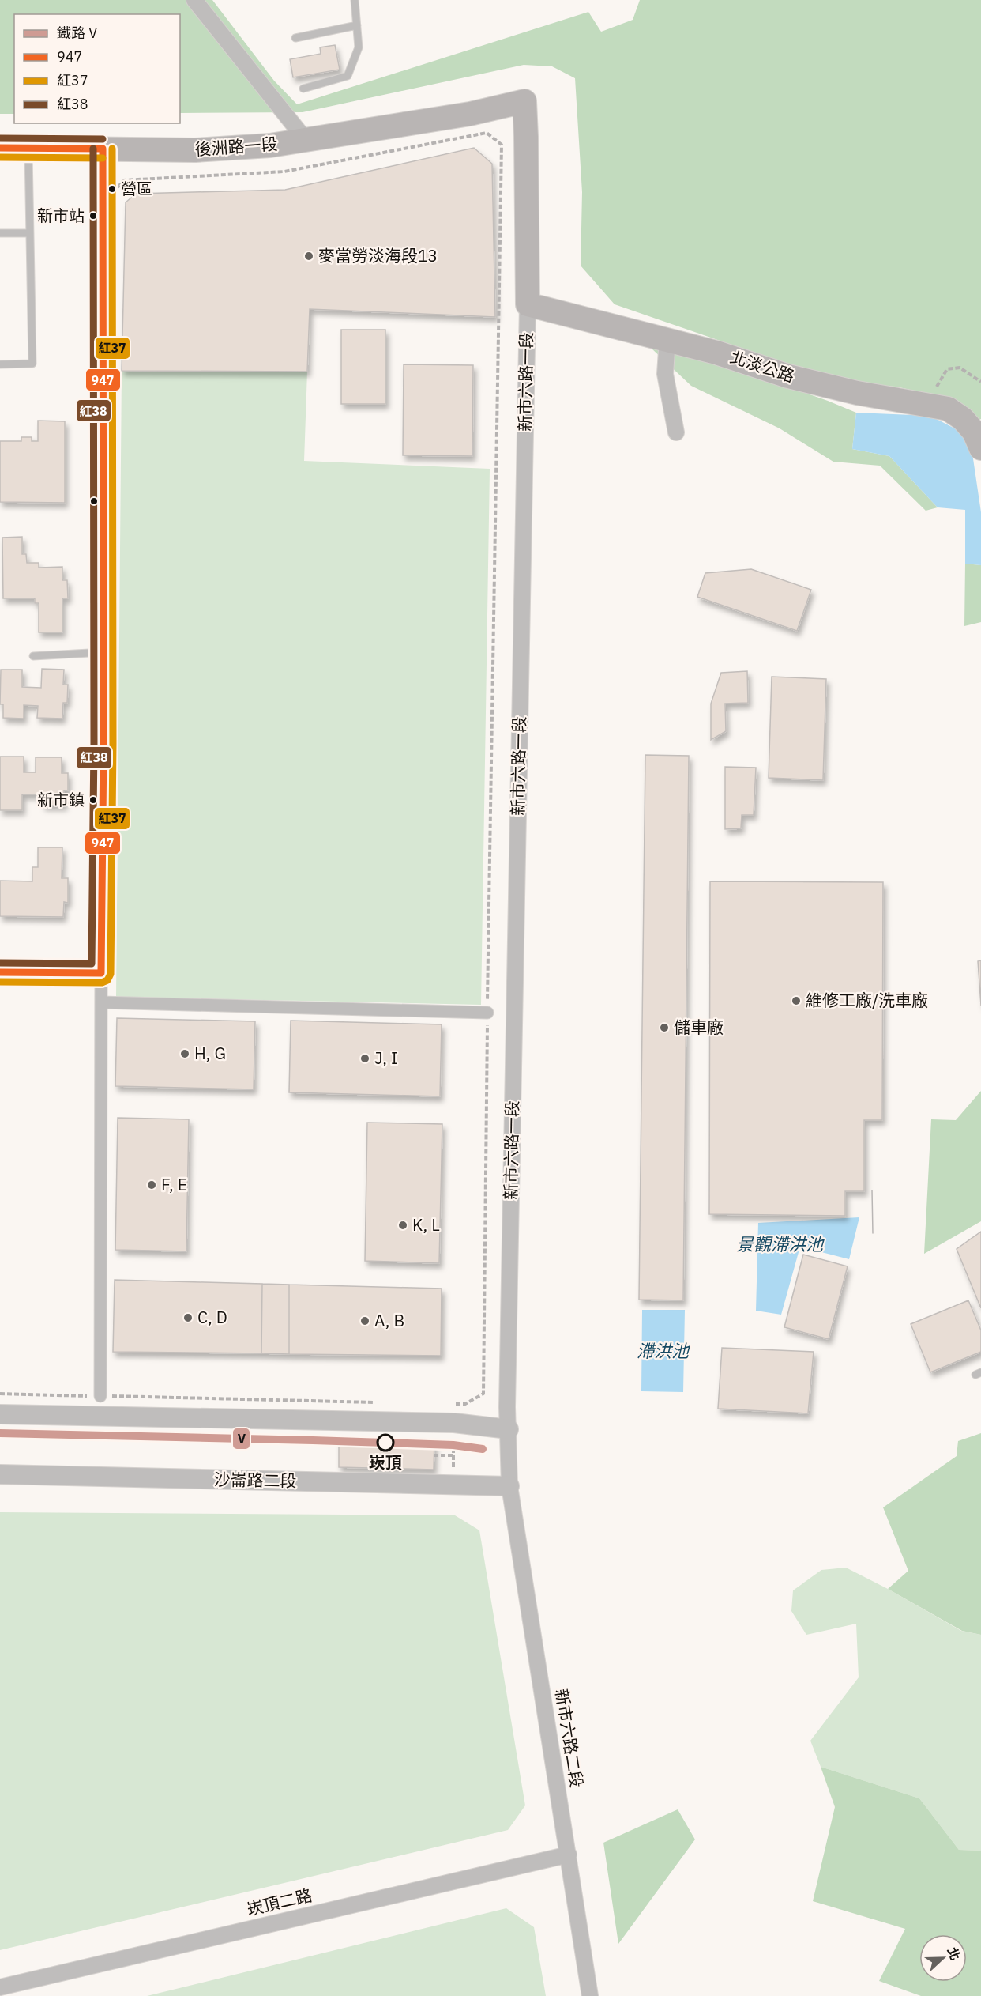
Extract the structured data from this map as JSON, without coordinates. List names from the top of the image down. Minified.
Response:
{"streets":{"main road":["後洲路一段","北淡公路","新市六路一段"],"street":["沙崙路二段","新市六路二段","崁頂二路"]},"crossings":[["後洲路一段","新市六路一段"],["北淡公路","新市六路一段"],["新市六路一段","沙崙路二段"],["新市六路一段","新市六路二段"],["沙崙路二段","新市六路二段"],["新市六路二段","崁頂二路"]],"water":["景觀滯洪池","滯洪池"],"places":["營區","新市站","麥當勞淡海段13","新市鎮","維修工廠/洗車廠","儲車廠","H, G","J, I","F, E","K, L","C, D","A, B","崁頂"],"lines":["transit line 紅38","transit line 947","transit line 紅37","rail line V"],"legend":["鐵路 V","947","紅37","紅38"],"north":"right"}
